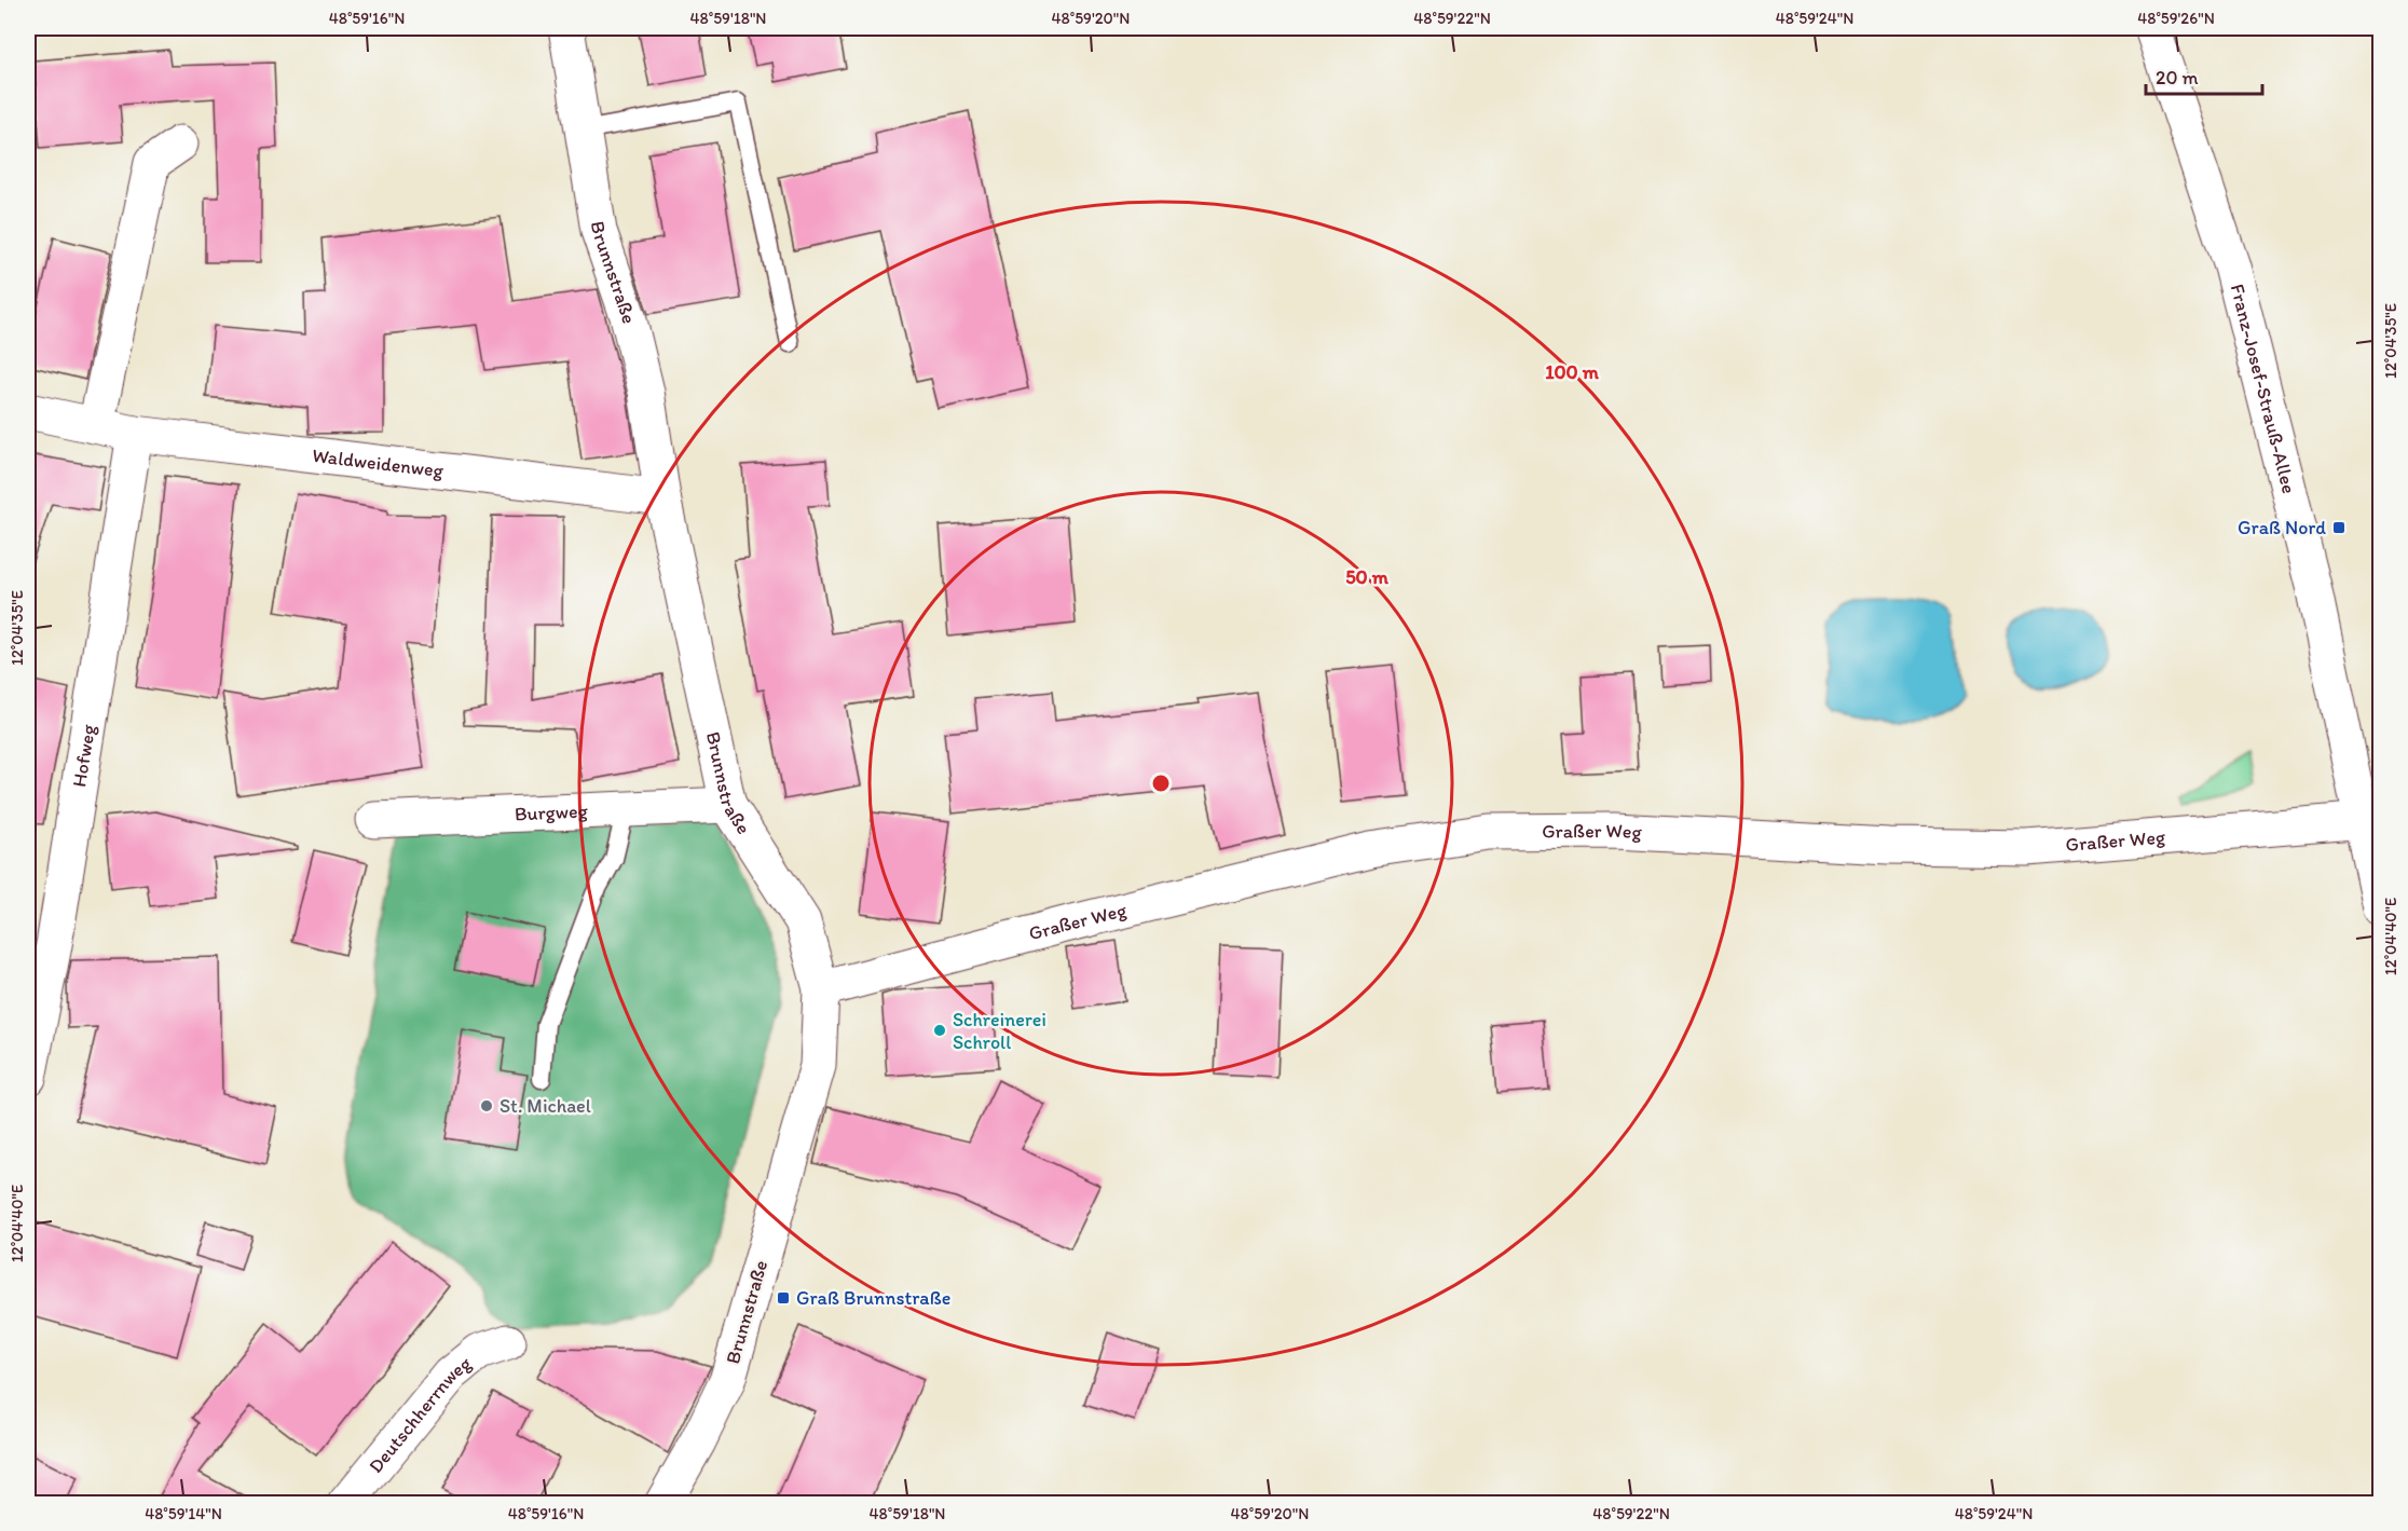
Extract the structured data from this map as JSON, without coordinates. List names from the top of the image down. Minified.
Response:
{"streets":{"street":["Brunnstraße","Franz-Josef-Strauß-Allee","Waldweidenweg","Hofweg","Burgweg","Graßer Weg","Deutschherrnweg"]},"crossings":[["Brunnstraße","Waldweidenweg"],["Brunnstraße","Burgweg"],["Brunnstraße","Graßer Weg"],["Franz-Josef-Strauß-Allee","Graßer Weg"],["Waldweidenweg","Hofweg"]],"places":{"transit":["Graß Nord","Graß Brunnstraße"],"other":["Schreinerei Schroll","St. Michael"]},"scale_bar":"20 m","coordinates":["48°59'16\"N","48°59'18\"N","48°59'20\"N","48°59'22\"N","48°59'24\"N","48°59'26\"N","12°04'35\"E","12°04'40\"E","48°59'14\"N"],"rings":["100 m","50 m"]}
